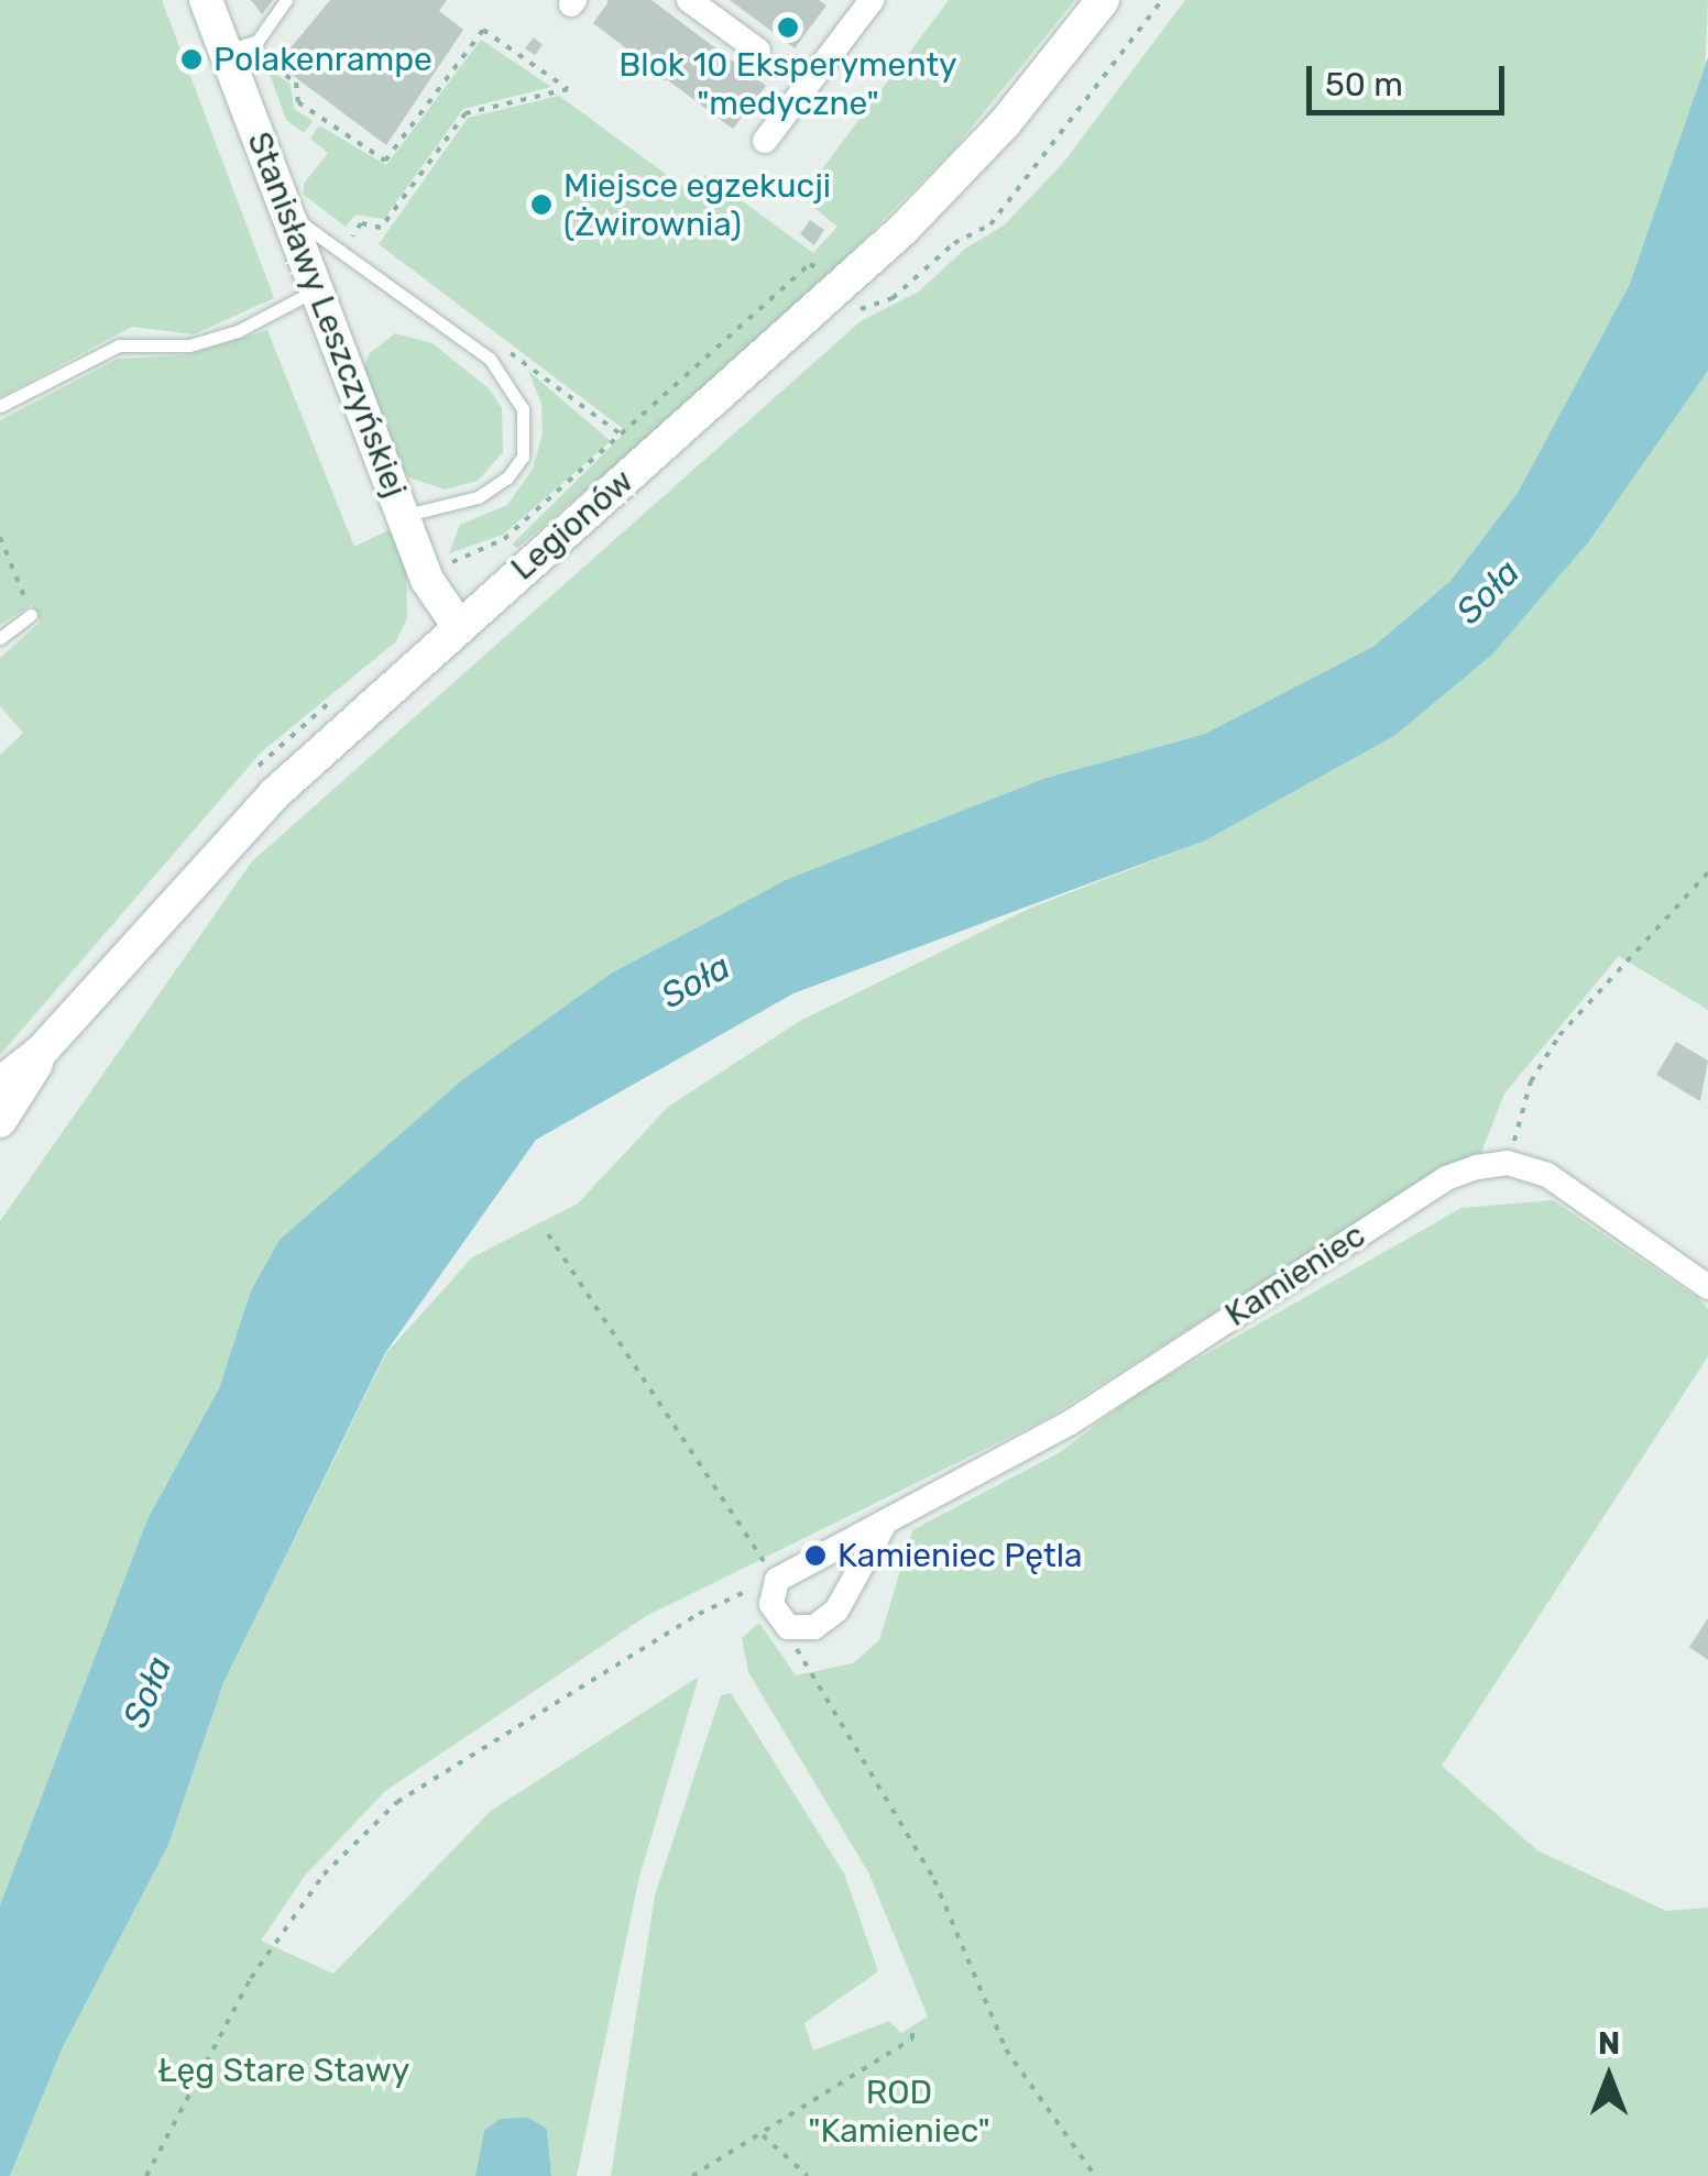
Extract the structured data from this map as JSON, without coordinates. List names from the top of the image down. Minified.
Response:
{"streets":{"main road":["Stanisławy Leszczyńskiej","Legionów"],"street":["Kamieniec"]},"crossings":[["Stanisławy Leszczyńskiej","Legionów"]],"water":["Soła"],"parks":["Łęg Stare Stawy","ROD \"Kamieniec\""],"places":["Blok 10 Eksperymenty \"medyczne\"","Polakenrampe","Miejsce egzekucji (Żwirownia)","Kamieniec Pętla"],"scale_bar":"50 m","north":"top"}
